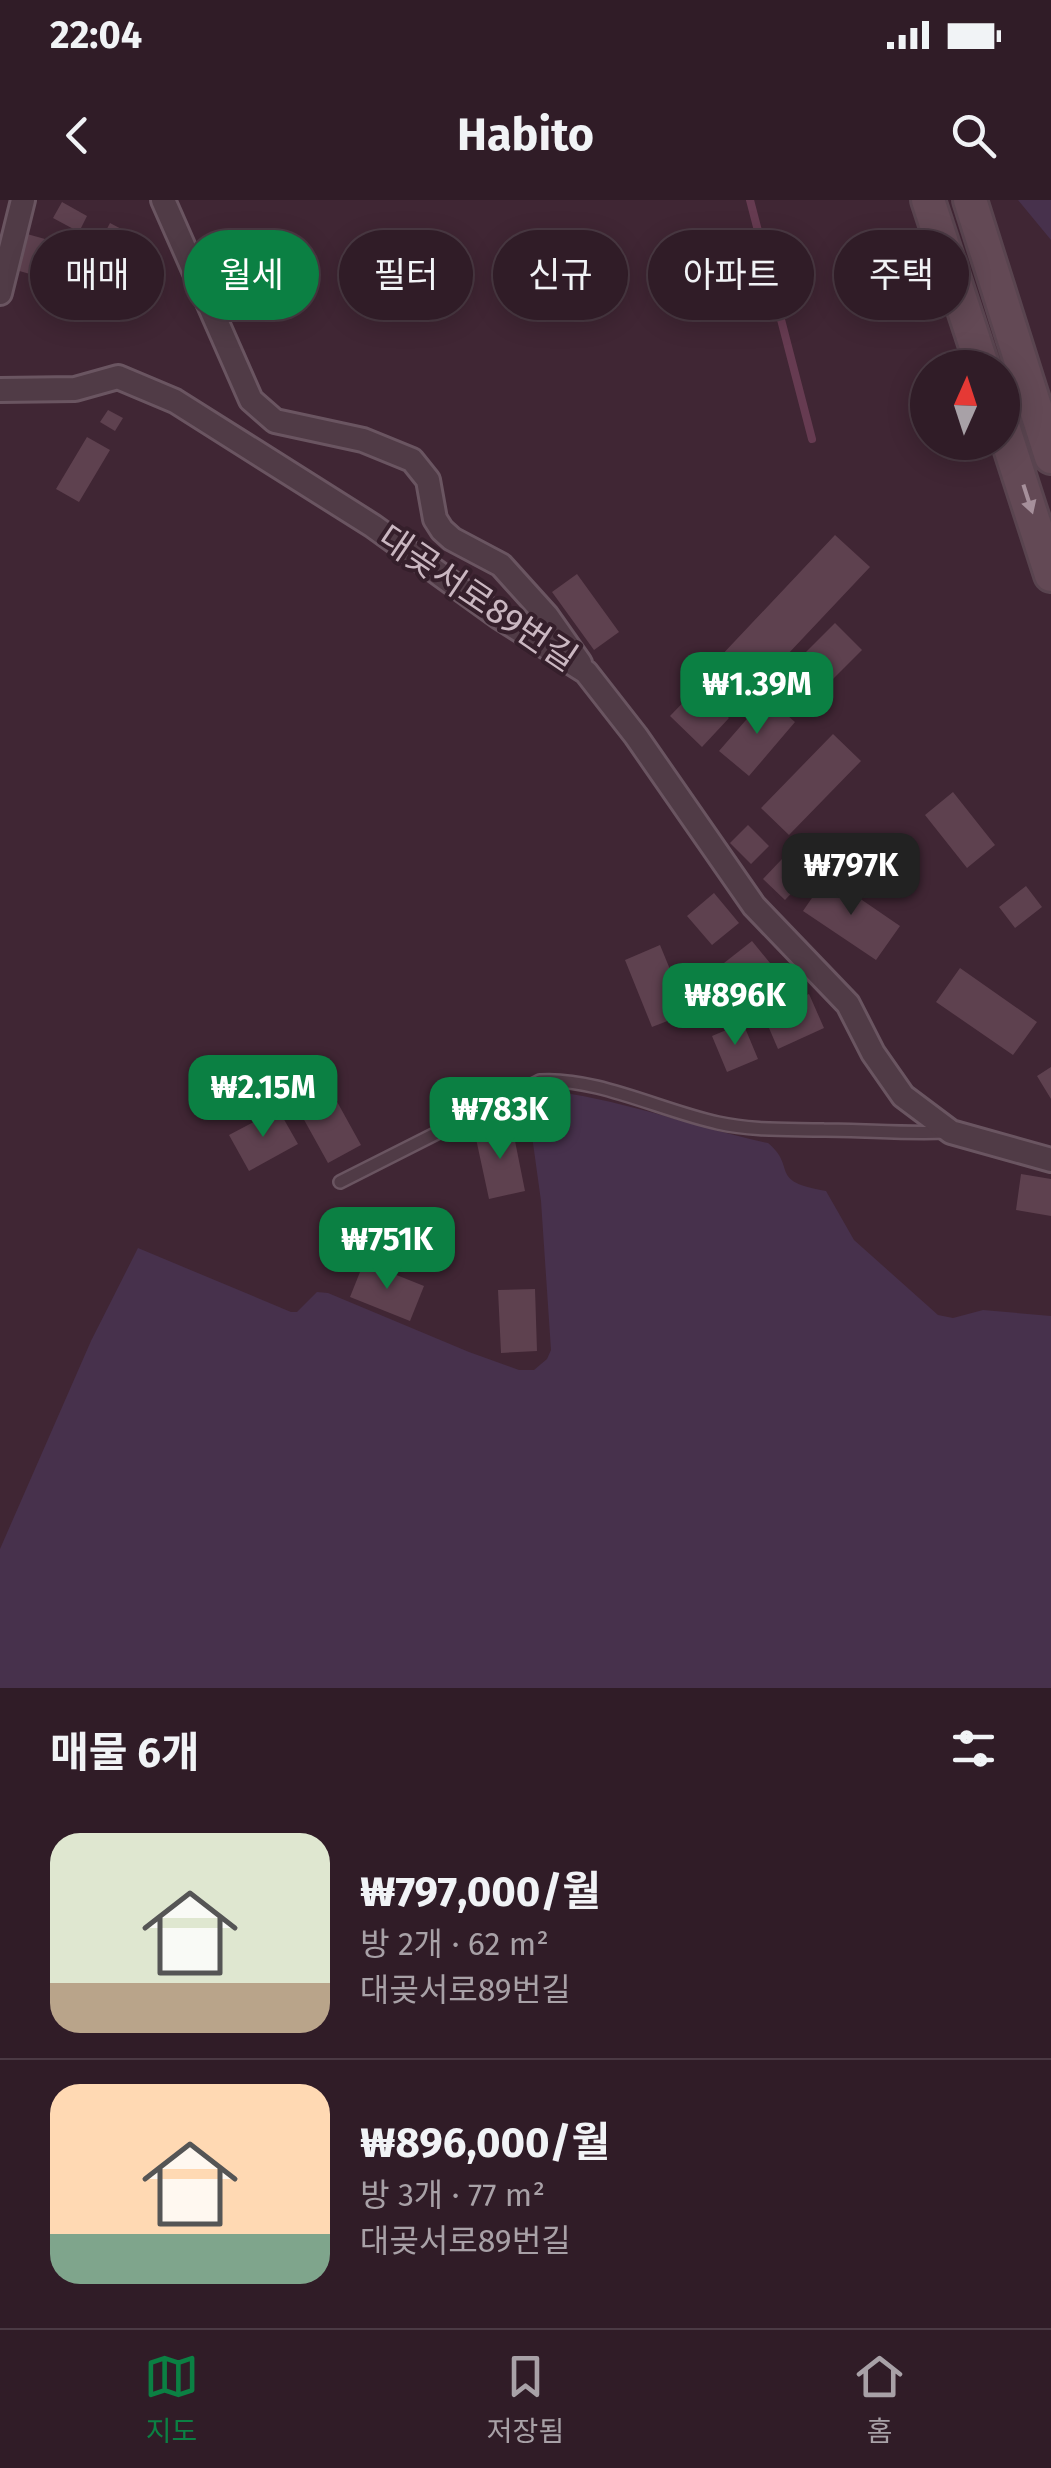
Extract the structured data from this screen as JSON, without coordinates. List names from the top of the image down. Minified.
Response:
{"streets":{"street":["대곶서로89번길"]},"north":"top","page":{"status":"22:04","header":"Habito","chip":["매매","월세","필터","신규","아파트","주택"],"price":["₩1.39M","₩797K","₩896K","₩2.15M","₩783K","₩751K"],"heading":"매물 6개","list":[{"name":"₩797,000/월","note":"방 2개 · 62 m² · 대곶서로89번길"},{"name":"₩896,000/월","note":"방 3개 · 77 m² · 대곶서로89번길"}],"tabs":["지도","저장됨","홈"]}}
